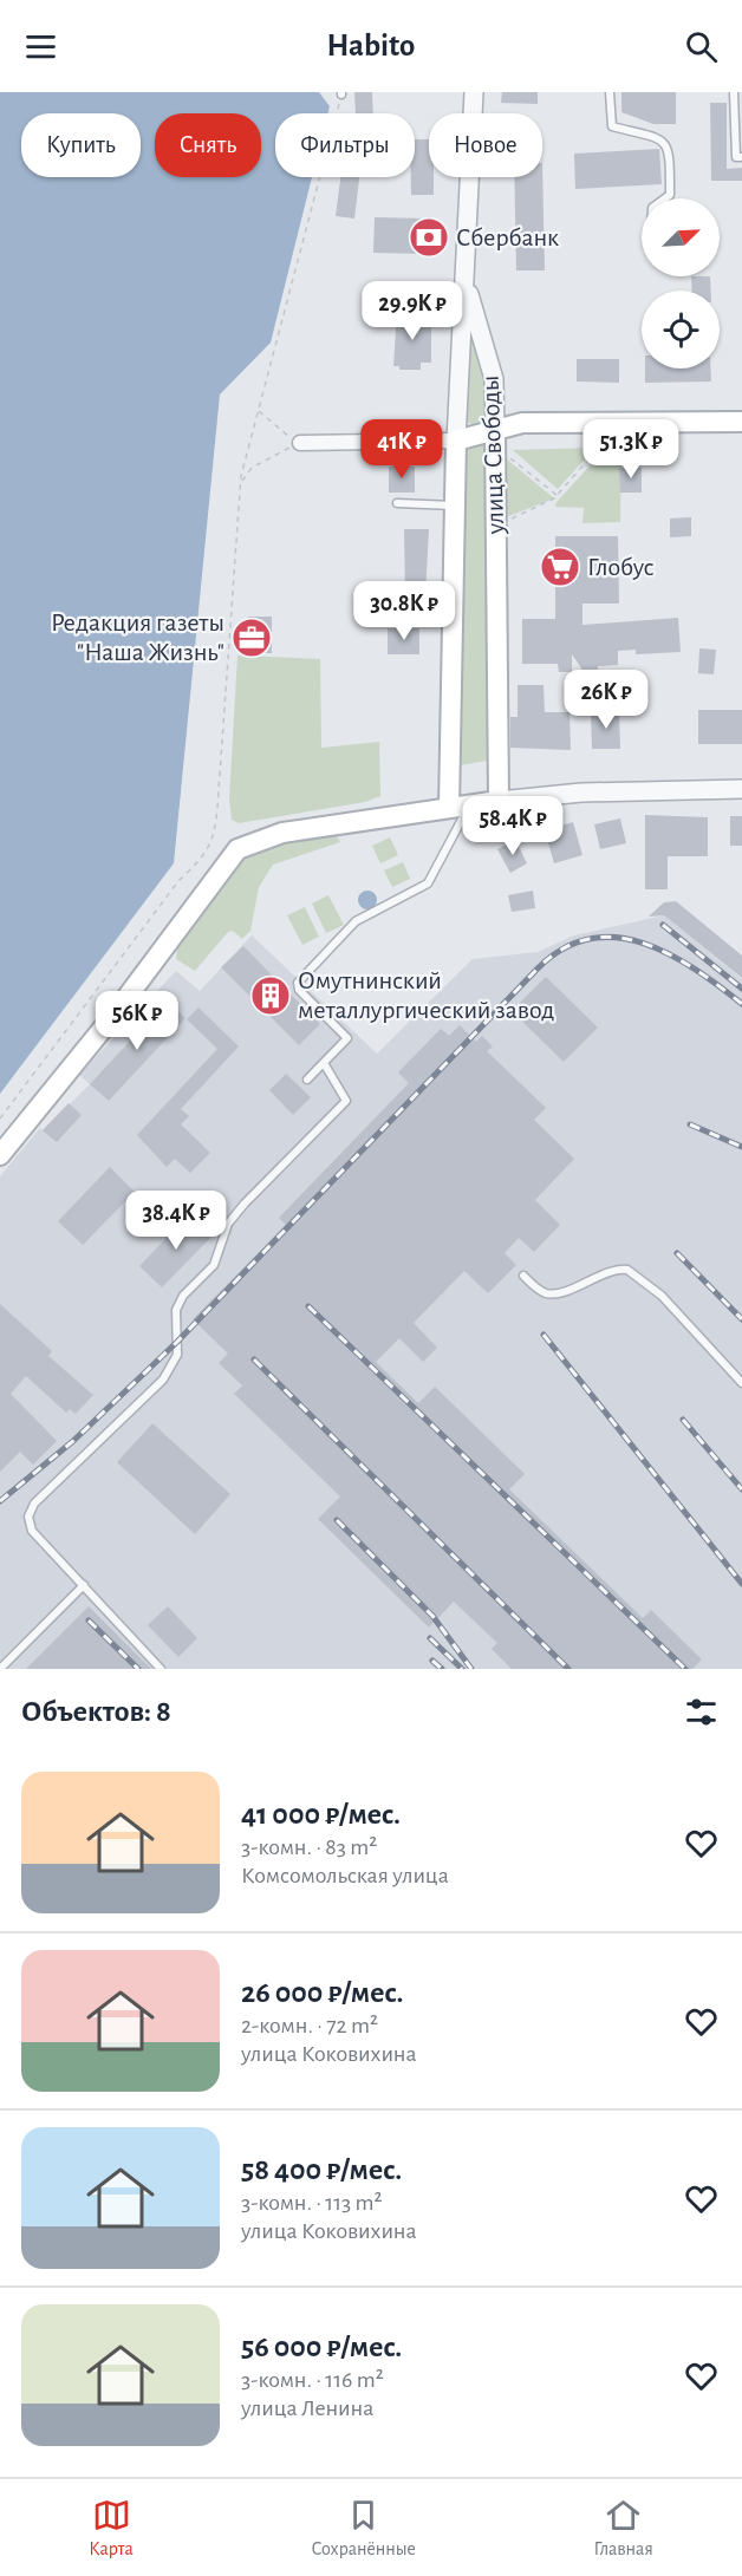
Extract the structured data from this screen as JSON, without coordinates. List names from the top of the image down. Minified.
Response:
{"streets":{"main road":["улица Свободы"]},"places":{"bank":["Сбербанк"],"supermarket":["Глобус"],"office":["Редакция газеты \"Наша Жизнь\""],"building":["Омутнинский металлургический завод"]},"north":"top right","page":{"header":"Habito","chip":["Купить","Снять","Фильтры","Новое"],"price":["29.9K ₽","41K ₽","51.3K ₽","30.8K ₽","26K ₽","58.4K ₽","56K ₽","38.4K ₽"],"heading":"Объектов: 8","list":[{"name":"41 000 ₽/мес.","note":"3-комн. · 83 m² · Комсомольская улица"},{"name":"26 000 ₽/мес.","note":"2-комн. · 72 m² · улица Коковихина"},{"name":"58 400 ₽/мес.","note":"3-комн. · 113 m² · улица Коковихина"},{"name":"56 000 ₽/мес.","note":"3-комн. · 116 m² · улица Ленина"}],"tabs":["Карта","Сохранённые","Главная"]}}
